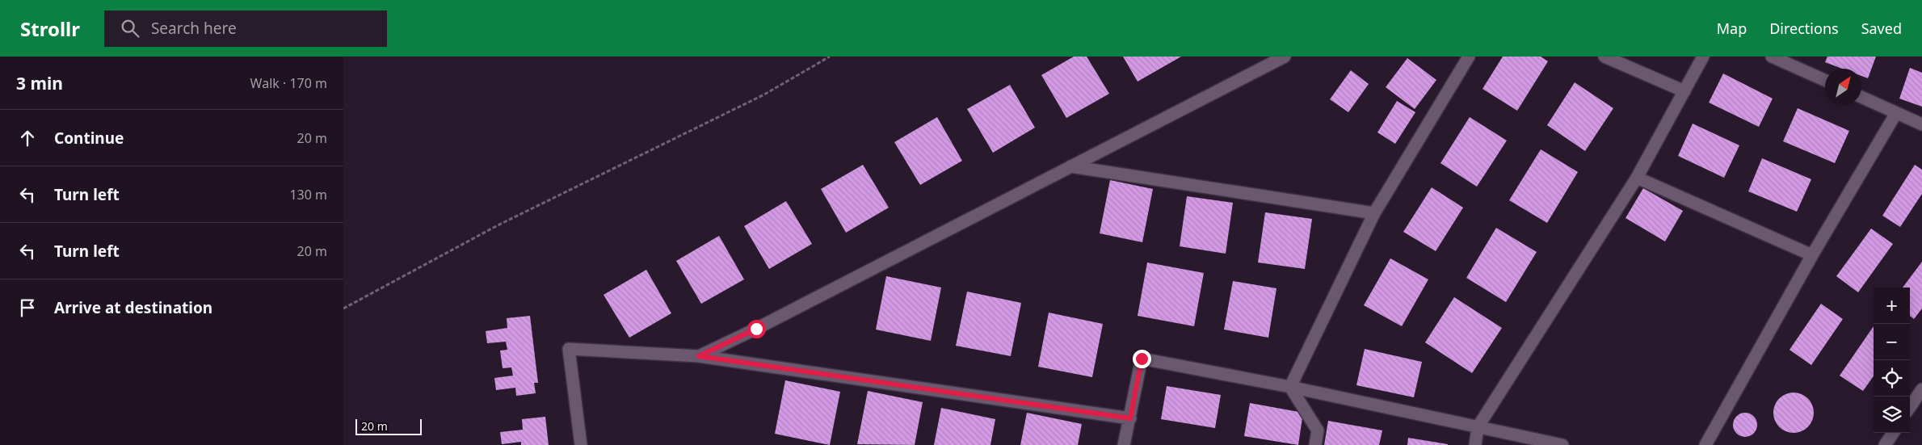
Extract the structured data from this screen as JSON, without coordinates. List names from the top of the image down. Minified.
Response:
{"scale_bar":"20 m","north":"top right","page":{"header":"Strollr","search":"Search here","nav":["Map","Directions","Saved"],"heading":["3 min","Walk · 170 m"],"list":[["Continue","20 m"],["Turn left","130 m"],["Turn left","20 m"],"Arrive at destination"],"map_buttons":["+","−"],"scale":"20 m"}}
